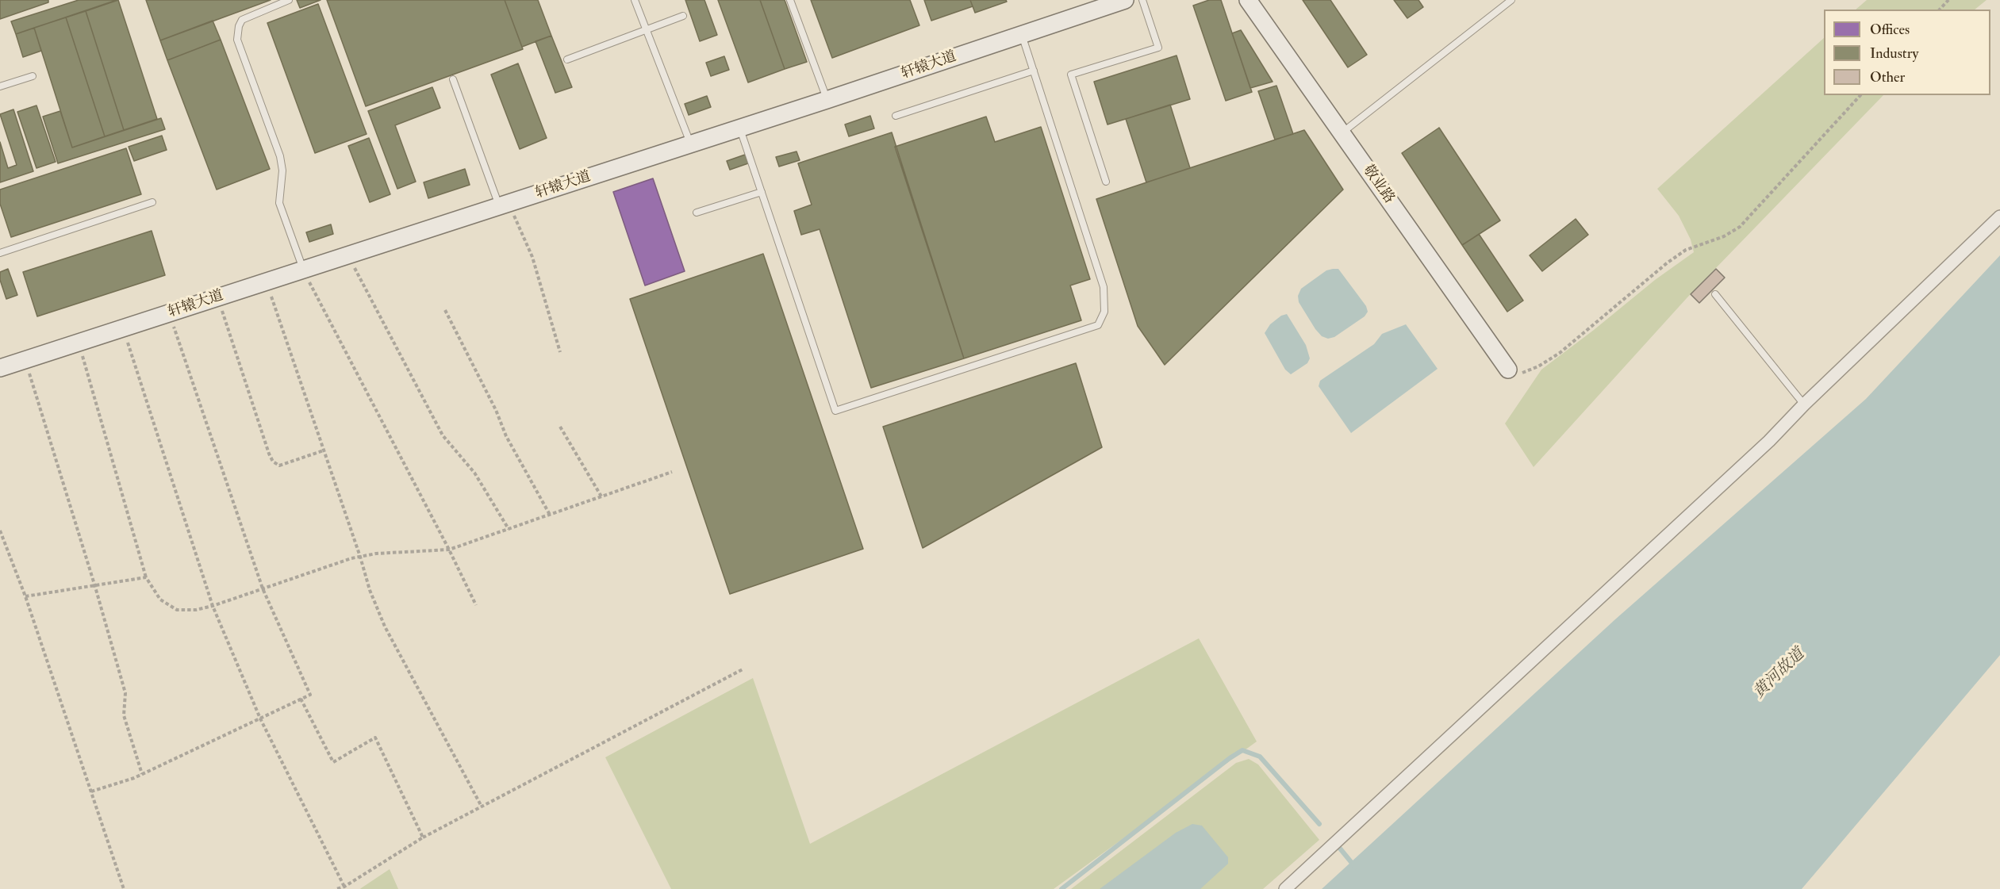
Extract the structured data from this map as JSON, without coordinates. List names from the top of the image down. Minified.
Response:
{"streets":{"street":["轩辕大道","敬业路"]},"water":["黄河故道"],"legend":["Offices","Industry","Other"]}
